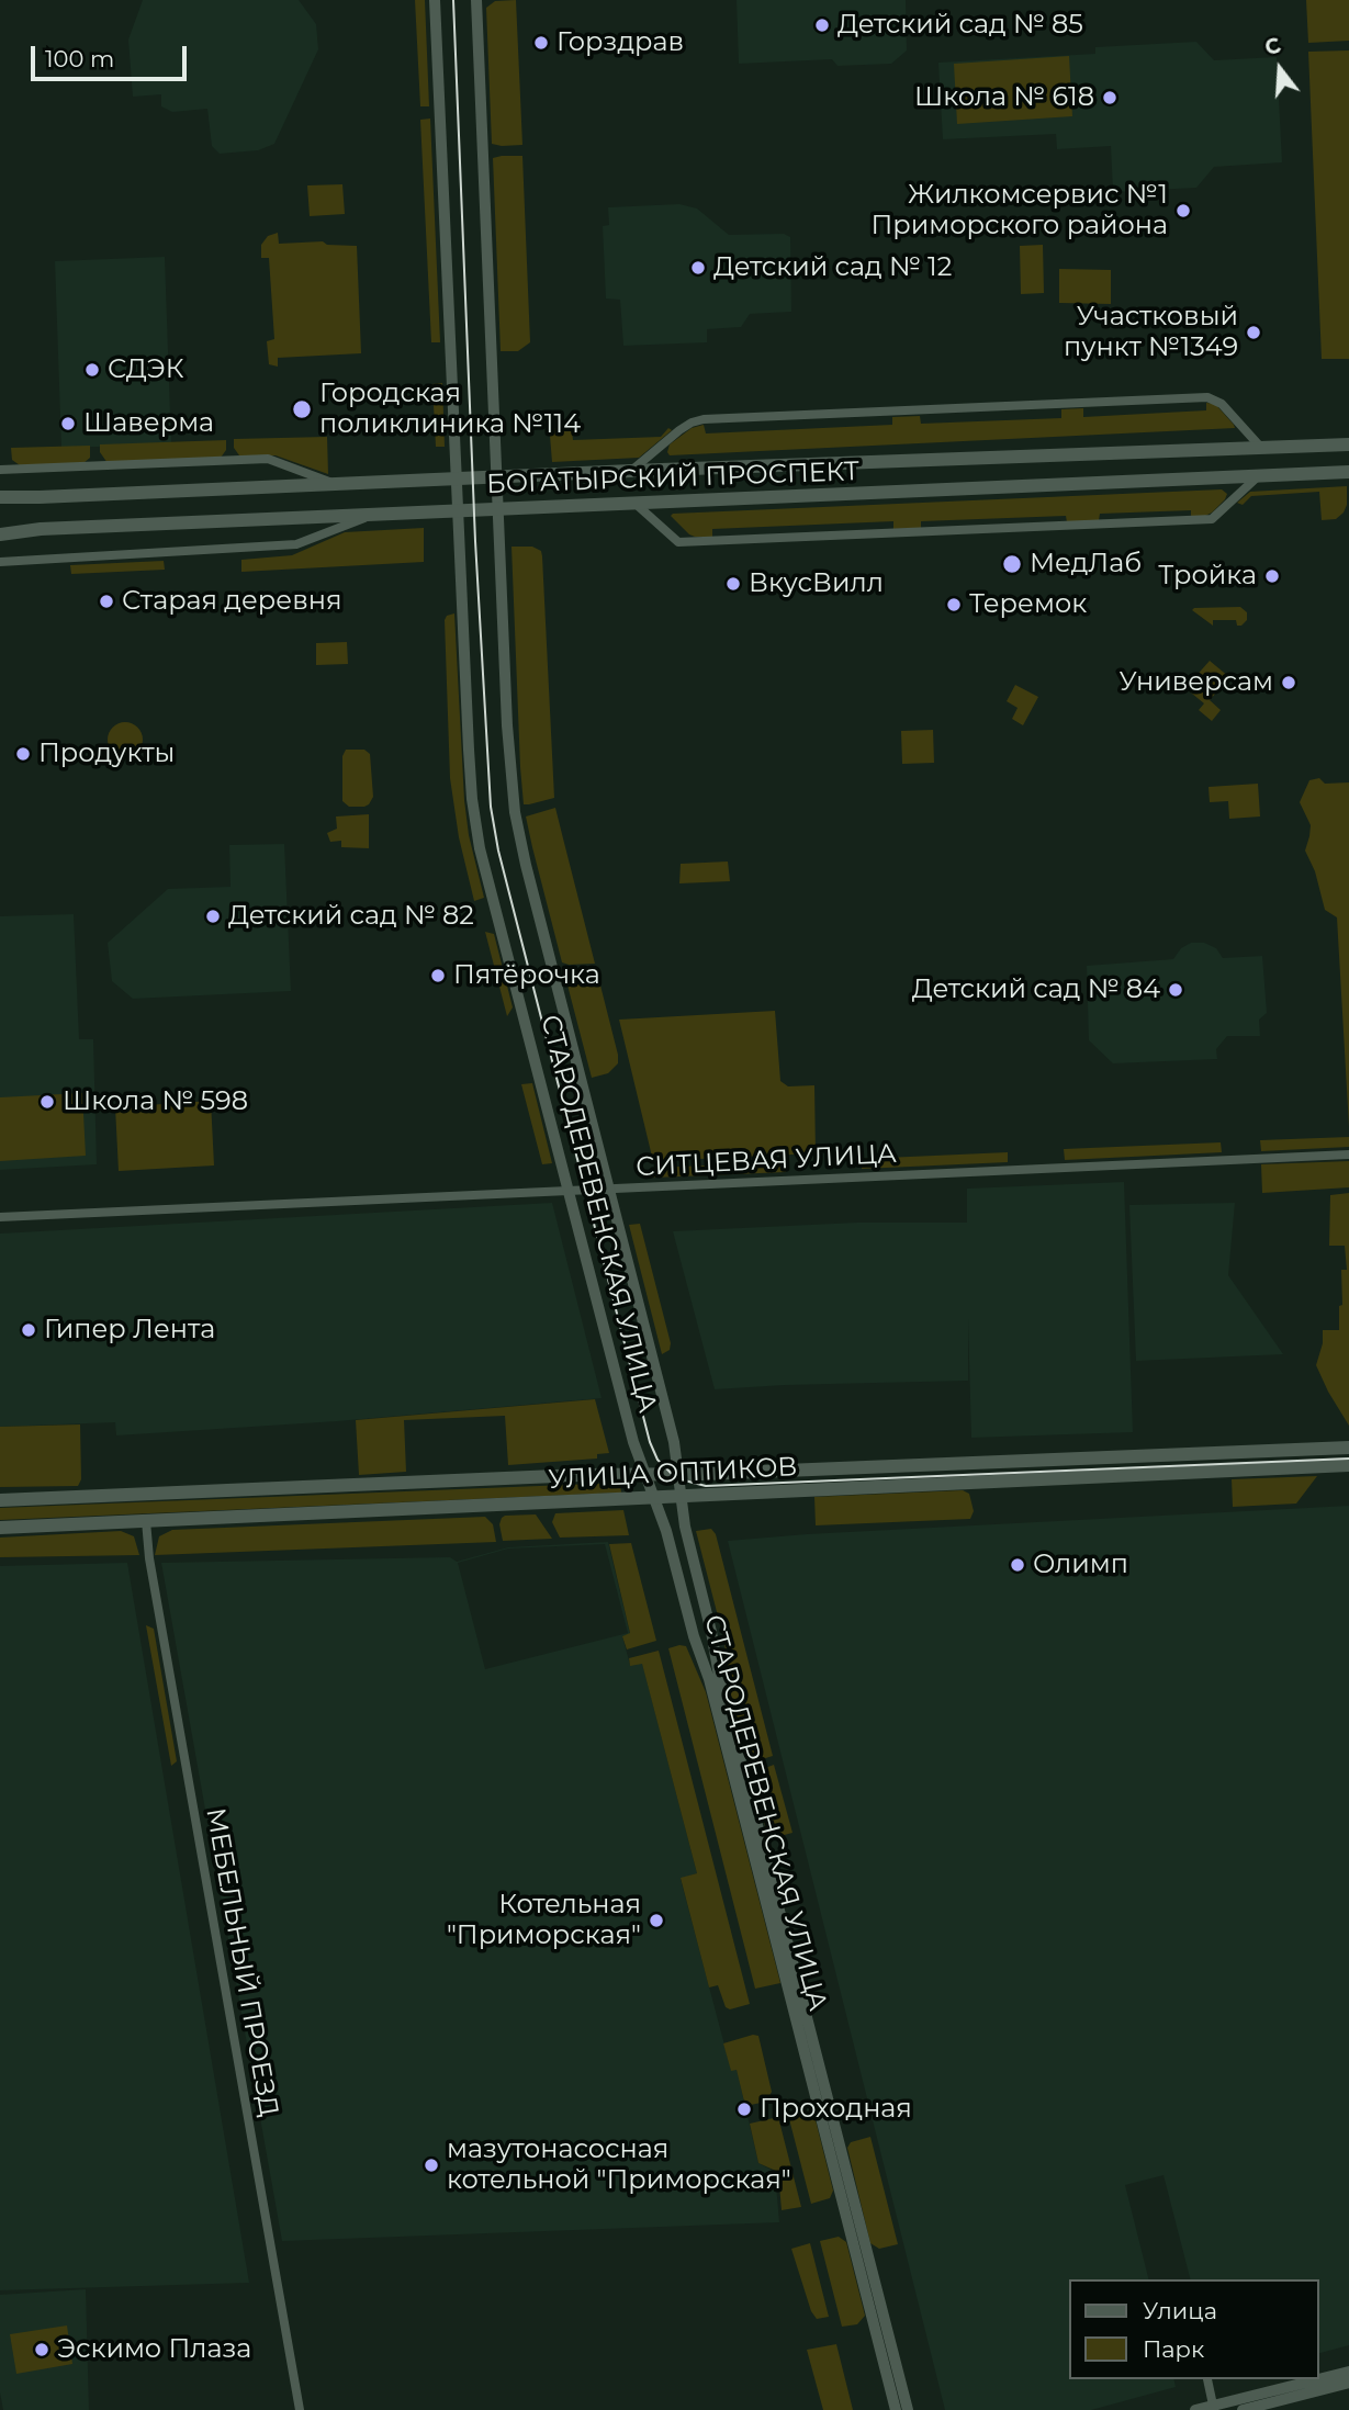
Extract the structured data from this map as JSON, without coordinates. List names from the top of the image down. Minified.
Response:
{"streets":{"main road":["БОГАТЫРСКИЙ ПРОСПЕКТ","УЛИЦА ОПТИКОВ"],"street":["СИТЦЕВАЯ УЛИЦА","СТАРОДЕРЕВЕНСКАЯ УЛИЦА","МЕБЕЛЬНЫЙ ПРОЕЗД"]},"crossings":[["БОГАТЫРСКИЙ ПРОСПЕКТ","СТАРОДЕРЕВЕНСКАЯ УЛИЦА"],["СИТЦЕВАЯ УЛИЦА","СТАРОДЕРЕВЕНСКАЯ УЛИЦА"],["СТАРОДЕРЕВЕНСКАЯ УЛИЦА","УЛИЦА ОПТИКОВ"],["УЛИЦА ОПТИКОВ","МЕБЕЛЬНЫЙ ПРОЕЗД"]],"places":["Детский сад № 85","Горздрав","Школа № 618","Жилкомсервис №1 Приморского района","Детский сад № 12","Участковый пункт №1349","СДЭК","Городская поликлиника №114","Шаверма","МедЛаб","Тройка","ВкусВилл","Старая деревня","Теремок","Универсам","Продукты","Детский сад № 82","Пятёрочка","Детский сад № 84","Школа № 598","Гипер Лента","Олимп","Котельная \"Приморская\"","Проходная","мазутонасосная котельной \"Приморская\"","Эскимо Плаза"],"legend":["Улица","Парк"],"scale_bar":"100 m","north":"top"}
